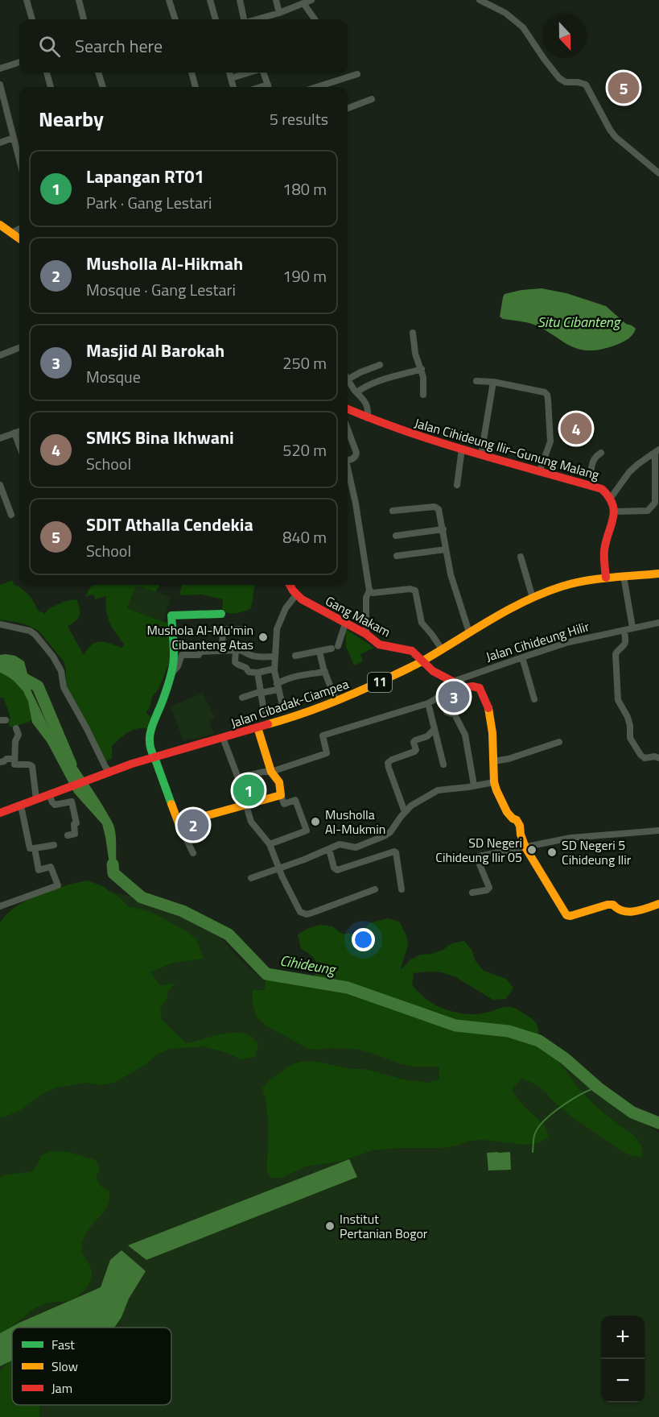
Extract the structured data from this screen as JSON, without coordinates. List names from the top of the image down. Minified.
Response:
{"streets":{"main road":["Jalan Cihideung Ilir–Gunung Malang","Gang Makam","11","Jalan Cibadak-Ciampea"],"street":["Jalan Cihideung Hilir"]},"crossings":[["Gang Makam","Jalan Cibadak-Ciampea"]],"water":["Situ Cibanteng","Cihideung"],"places":["Mushola Al-Mu'min Cibanteng Atas","Musholla Al-Mukmin","SD Negeri Cihideung Ilir 05","SD Negeri 5 Cihideung Ilir","Institut Pertanian Bogor"],"legend":["Fast","Slow","Jam"],"north":"bottom","page":{"search":"Search here","pins":["5","4","3","1","2"],"heading":["Nearby","5 results"],"list":[{"mark":"1","name":"Lapangan RT01","note":"Park · Gang Lestari","value":"180 m"},{"mark":"2","name":"Musholla Al-Hikmah","note":"Mosque · Gang Lestari","value":"190 m"},{"mark":"3","name":"Masjid Al Barokah","note":"Mosque","value":"250 m"},{"mark":"4","name":"SMKS Bina Ikhwani","note":"School","value":"520 m"},{"mark":"5","name":"SDIT Athalla Cendekia","note":"School","value":"840 m"}],"map_buttons":["+","−"]}}
